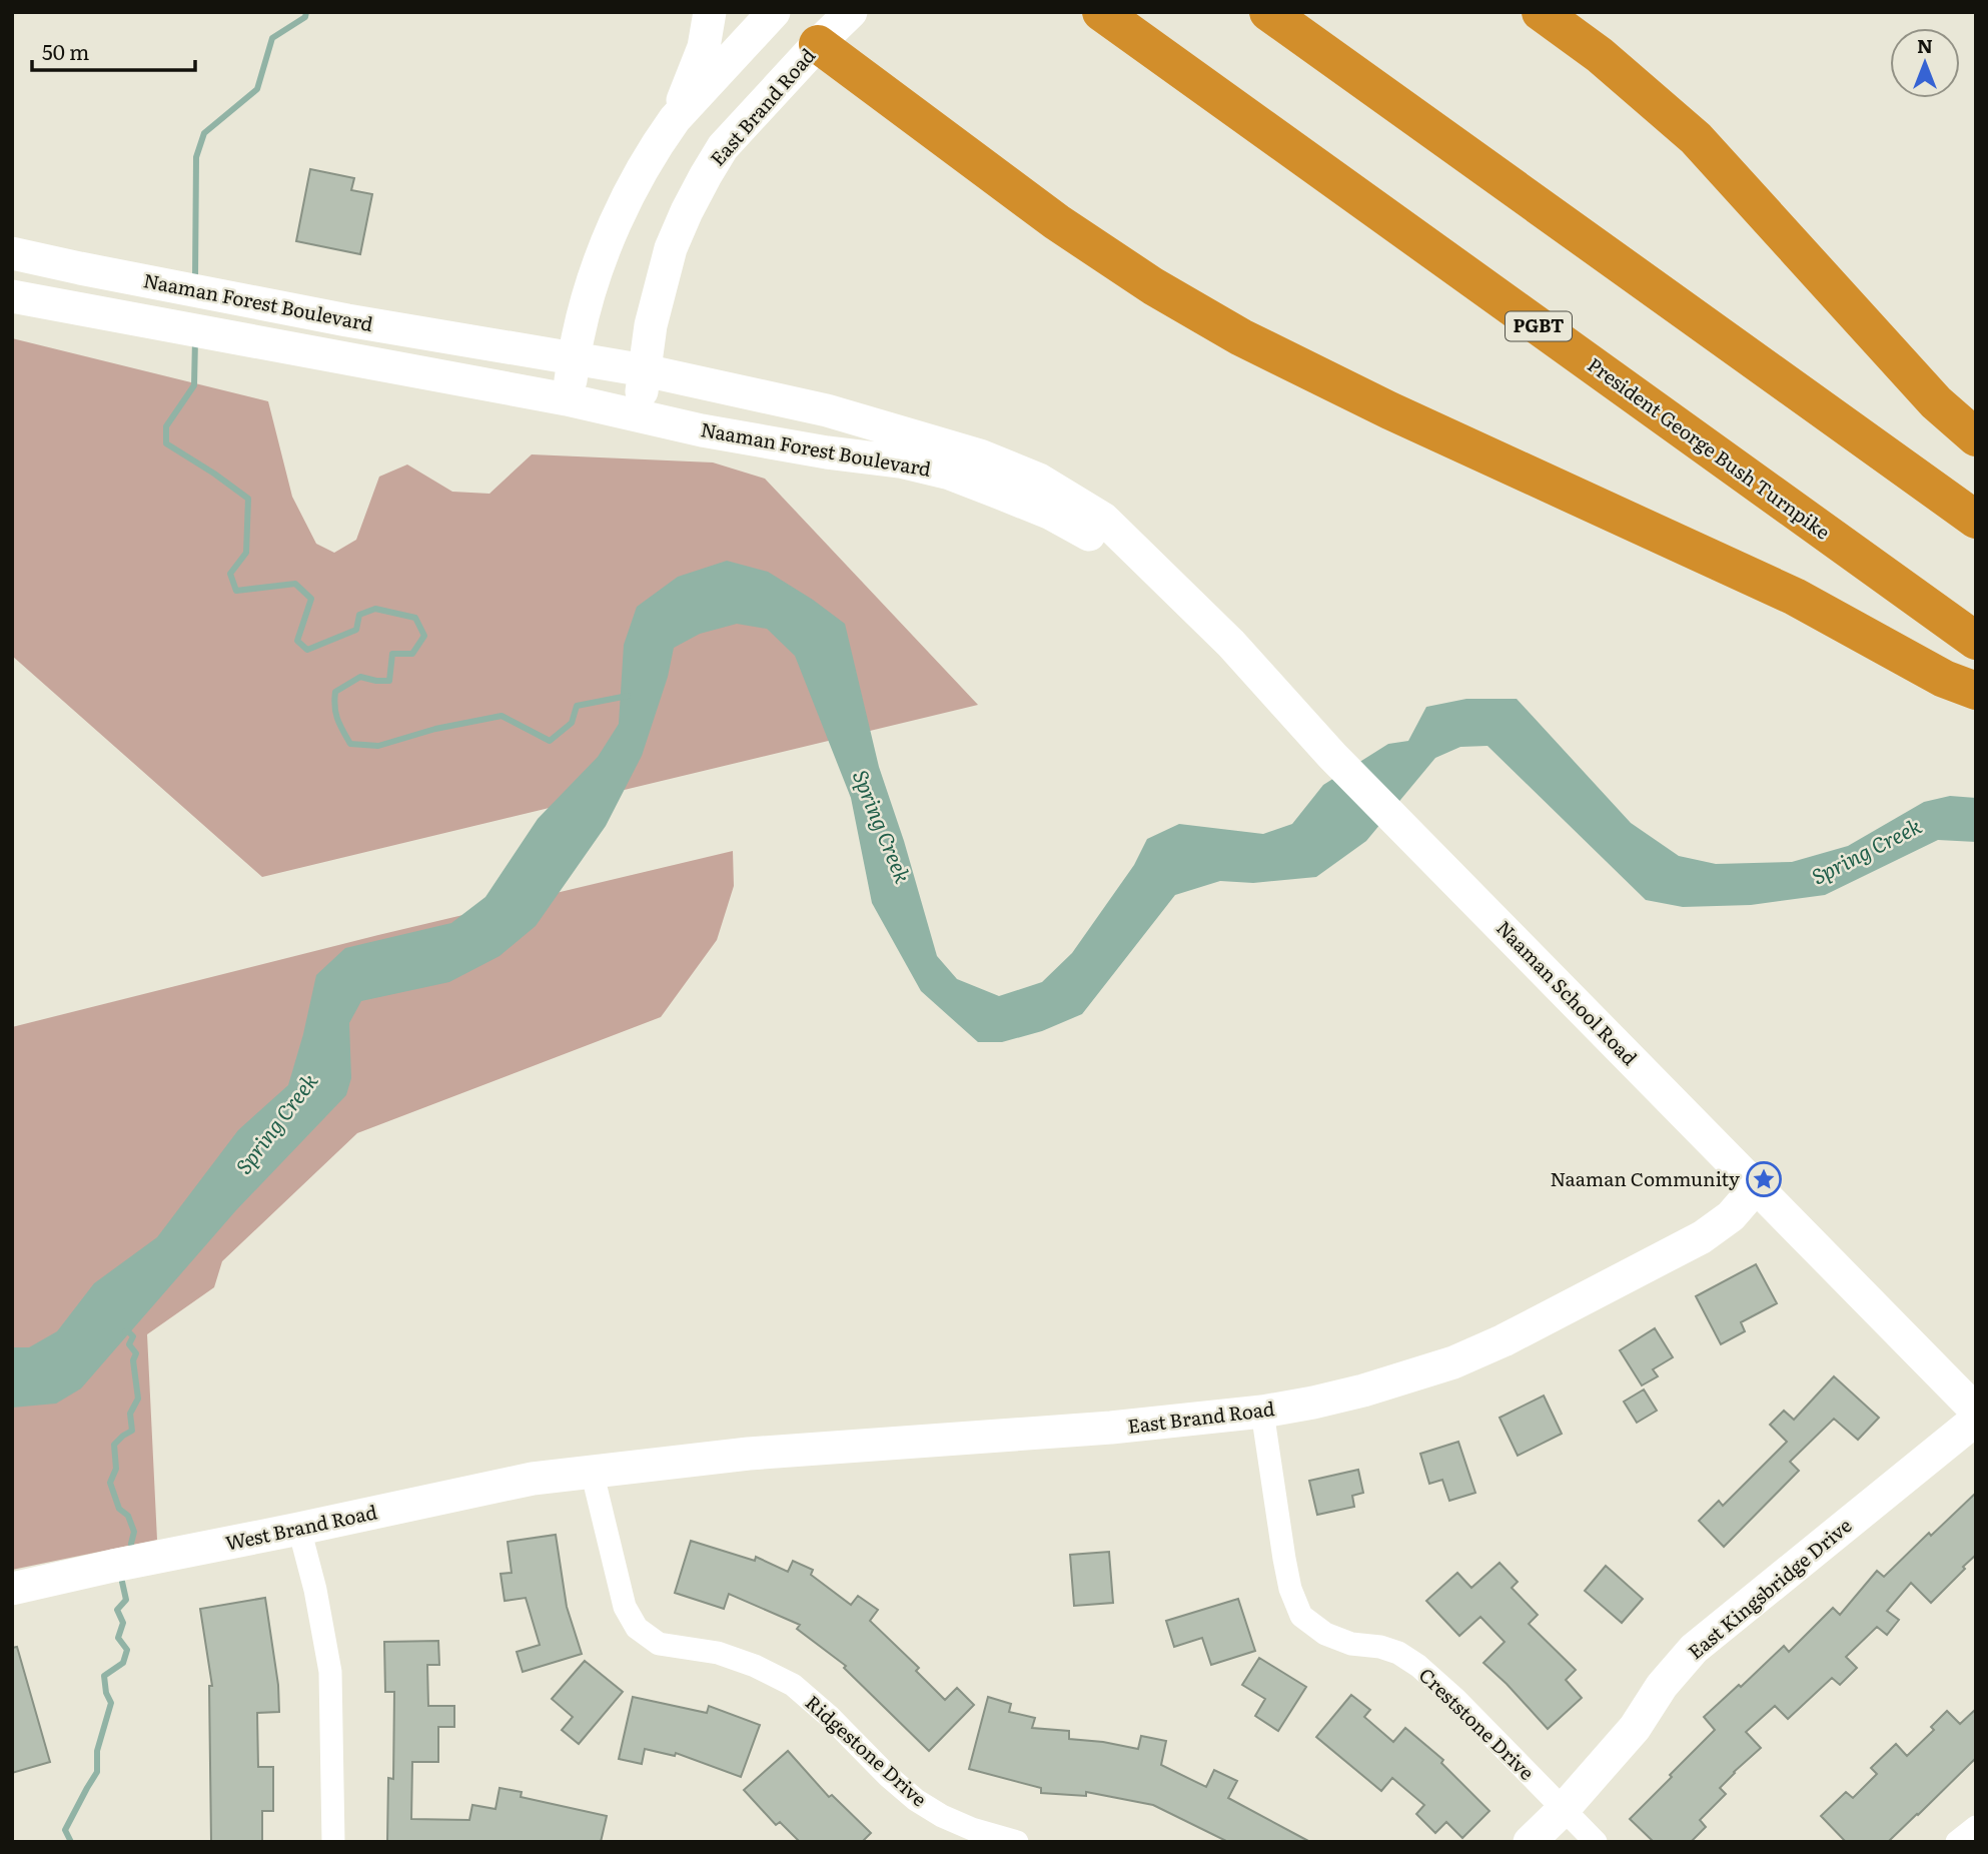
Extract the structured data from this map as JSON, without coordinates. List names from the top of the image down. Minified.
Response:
{"streets":{"highway":["PGBT","President George Bush Turnpike"],"main road":["East Brand Road","Naaman Forest Boulevard","Naaman School Road","West Brand Road","East Kingsbridge Drive"],"street":["Creststone Drive","Ridgestone Drive"]},"crossings":[["East Brand Road","Naaman Forest Boulevard"],["East Brand Road","Naaman School Road"],["East Brand Road","West Brand Road"],["East Brand Road","Creststone Drive"],["East Brand Road","Ridgestone Drive"],["Naaman Forest Boulevard","Naaman School Road"],["West Brand Road","Ridgestone Drive"],["East Kingsbridge Drive","Creststone Drive"]],"water":["Spring Creek"],"places":{"place":["Naaman Community"]},"scale_bar":"50 m","north":"top"}
